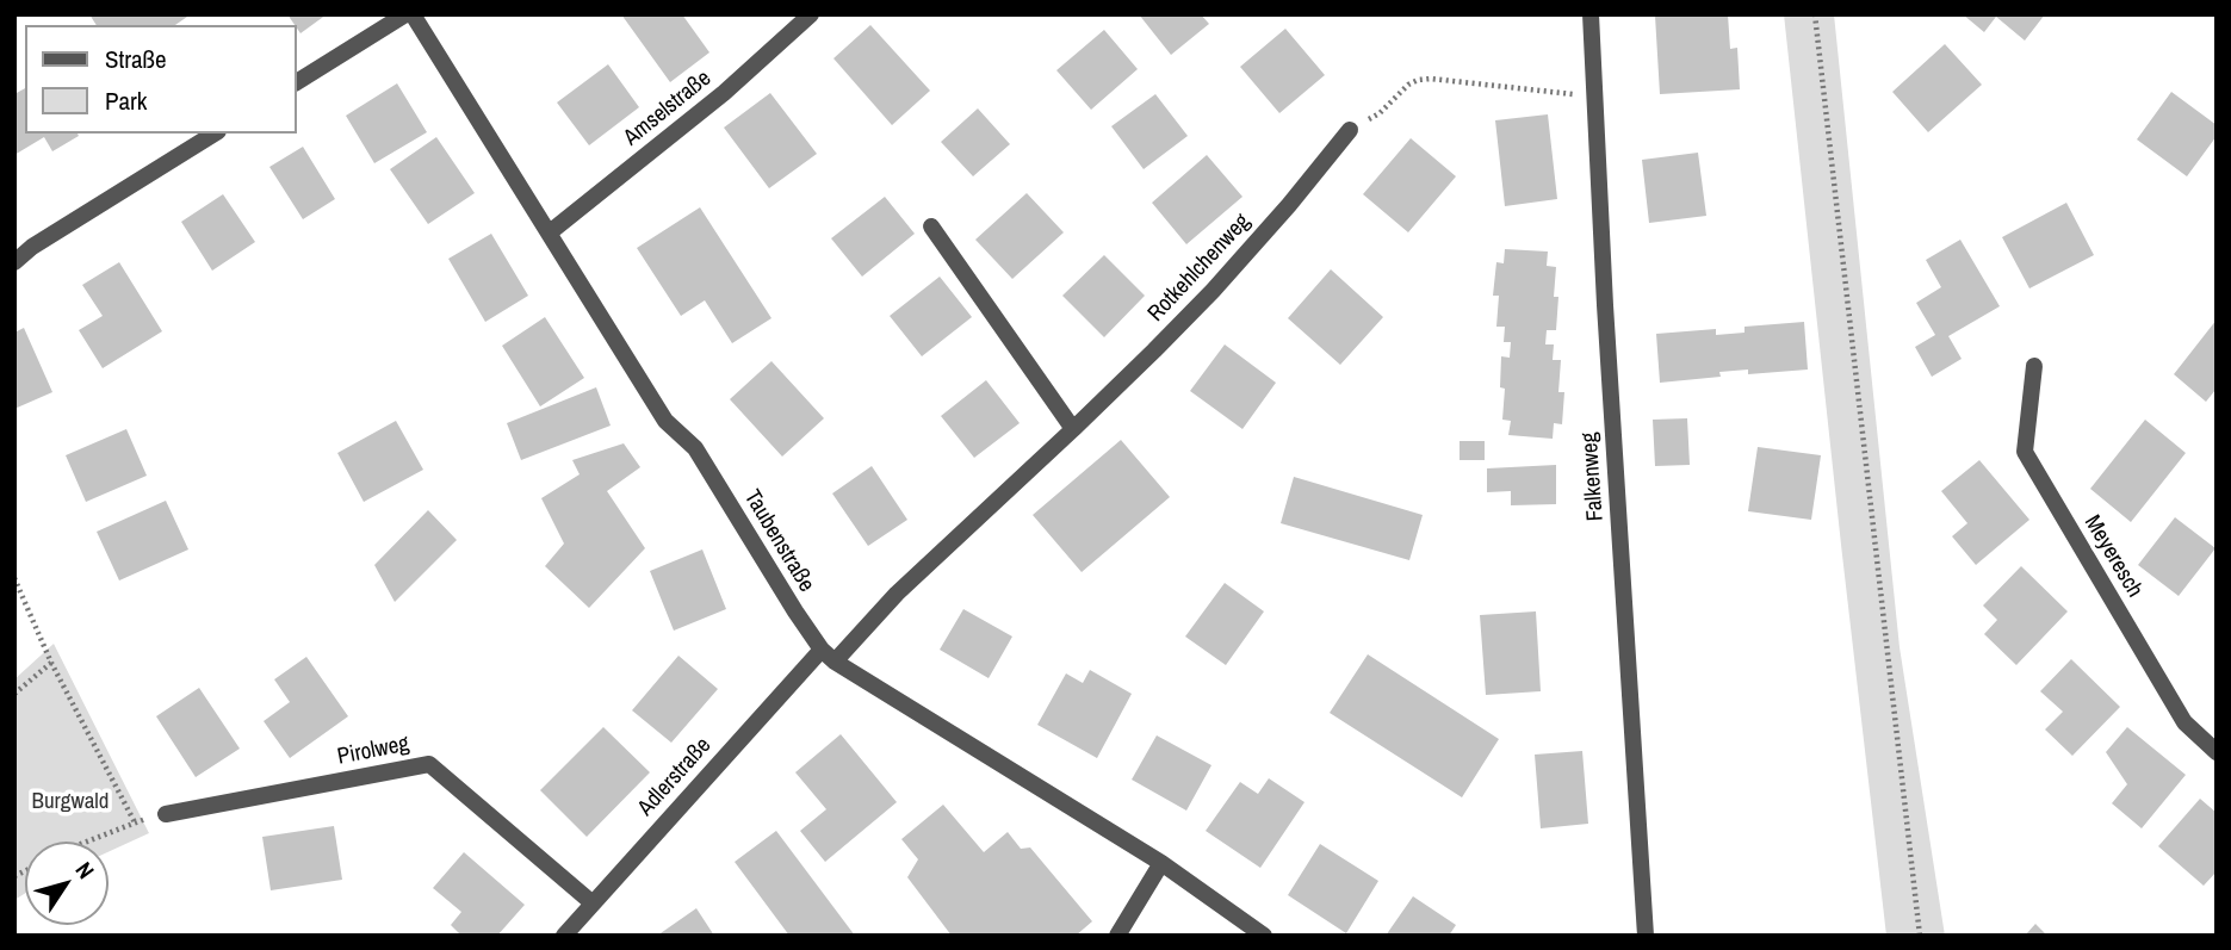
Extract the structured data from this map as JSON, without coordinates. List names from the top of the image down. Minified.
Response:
{"streets":{"street":["Amselstraße","Rotkehlchenweg","Falkenweg","Taubenstraße","Meyeresch","Pirolweg","Adlerstraße"]},"crossings":[["Amselstraße","Taubenstraße"],["Rotkehlchenweg","Taubenstraße"],["Rotkehlchenweg","Adlerstraße"],["Taubenstraße","Adlerstraße"],["Pirolweg","Adlerstraße"]],"parks":["Burgwald"],"legend":["Straße","Park"],"north":"top right"}
